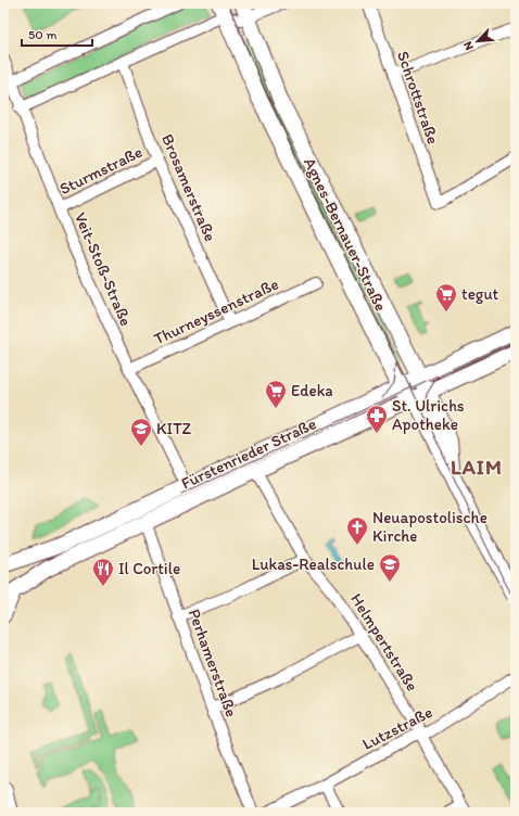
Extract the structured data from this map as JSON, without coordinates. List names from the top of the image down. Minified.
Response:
{"streets":{"main road":["Agnes-Bernauer-Straße","Fürstenrieder Straße"],"street":["Schrottstraße","Sturmstraße","Brosamerstraße","Veit-Stoß-Straße","Thurneyssenstraße","Helmpertstraße","Perhamerstraße","Lutzstraße"]},"crossings":[["Sturmstraße","Brosamerstraße"],["Sturmstraße","Veit-Stoß-Straße"],["Brosamerstraße","Thurneyssenstraße"],["Agnes-Bernauer-Straße","Fürstenrieder Straße"],["Veit-Stoß-Straße","Thurneyssenstraße"],["Veit-Stoß-Straße","Fürstenrieder Straße"],["Fürstenrieder Straße","Helmpertstraße"],["Fürstenrieder Straße","Perhamerstraße"],["Helmpertstraße","Lutzstraße"]],"districts":["LAIM"],"places":{"supermarket":["tegut","Edeka"],"pharmacy":["St. Ulrichs Apotheke"],"school or university":["KITZ","Lukas-Realschule"],"church":["Neuapostolische Kirche"],"restaurant":["Il Cortile"]},"scale_bar":"50 m","north":"bottom left"}
